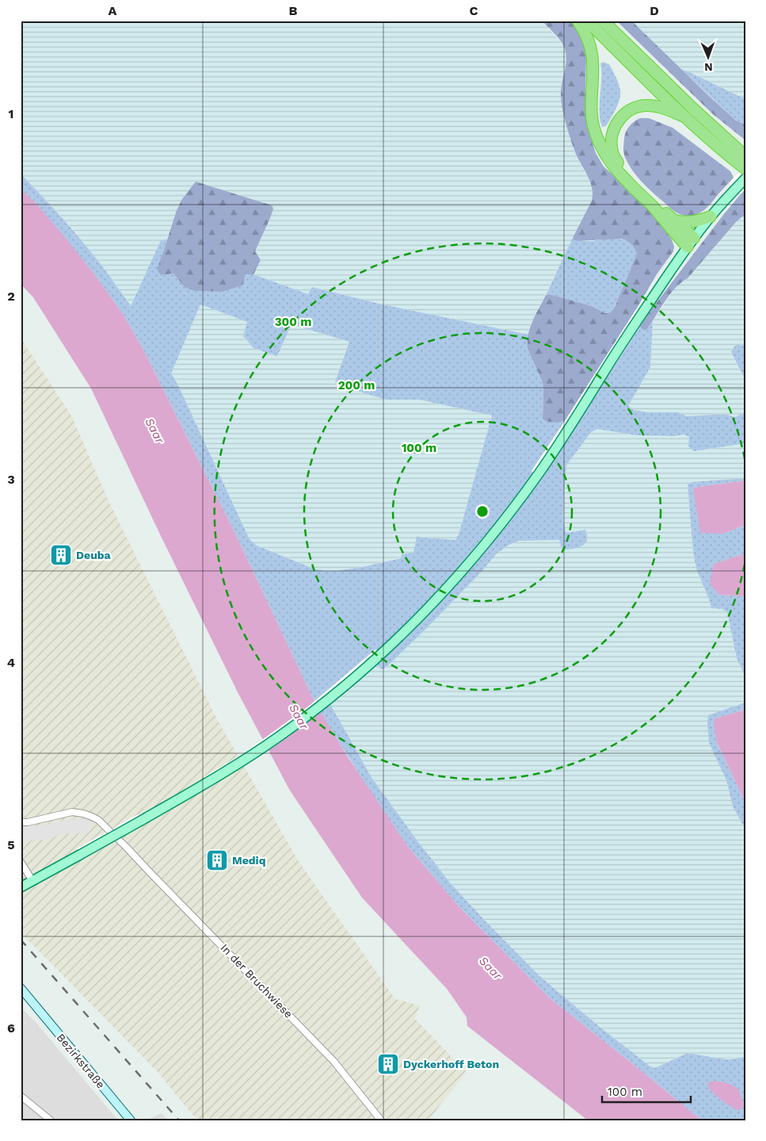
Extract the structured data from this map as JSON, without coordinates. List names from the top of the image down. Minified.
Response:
{"streets":{"street":["In der Bruchwiese","Bezirkstraße"]},"water":["Saar"],"places":{"building":["Deuba","Mediq","Dyckerhoff Beton"]},"scale_bar":"100 m","north":"bottom","grid":{"columns":["A","B","C","D"],"rows":["1","2","3","4","5","6"]},"rings":["300 m","200 m","100 m"]}
